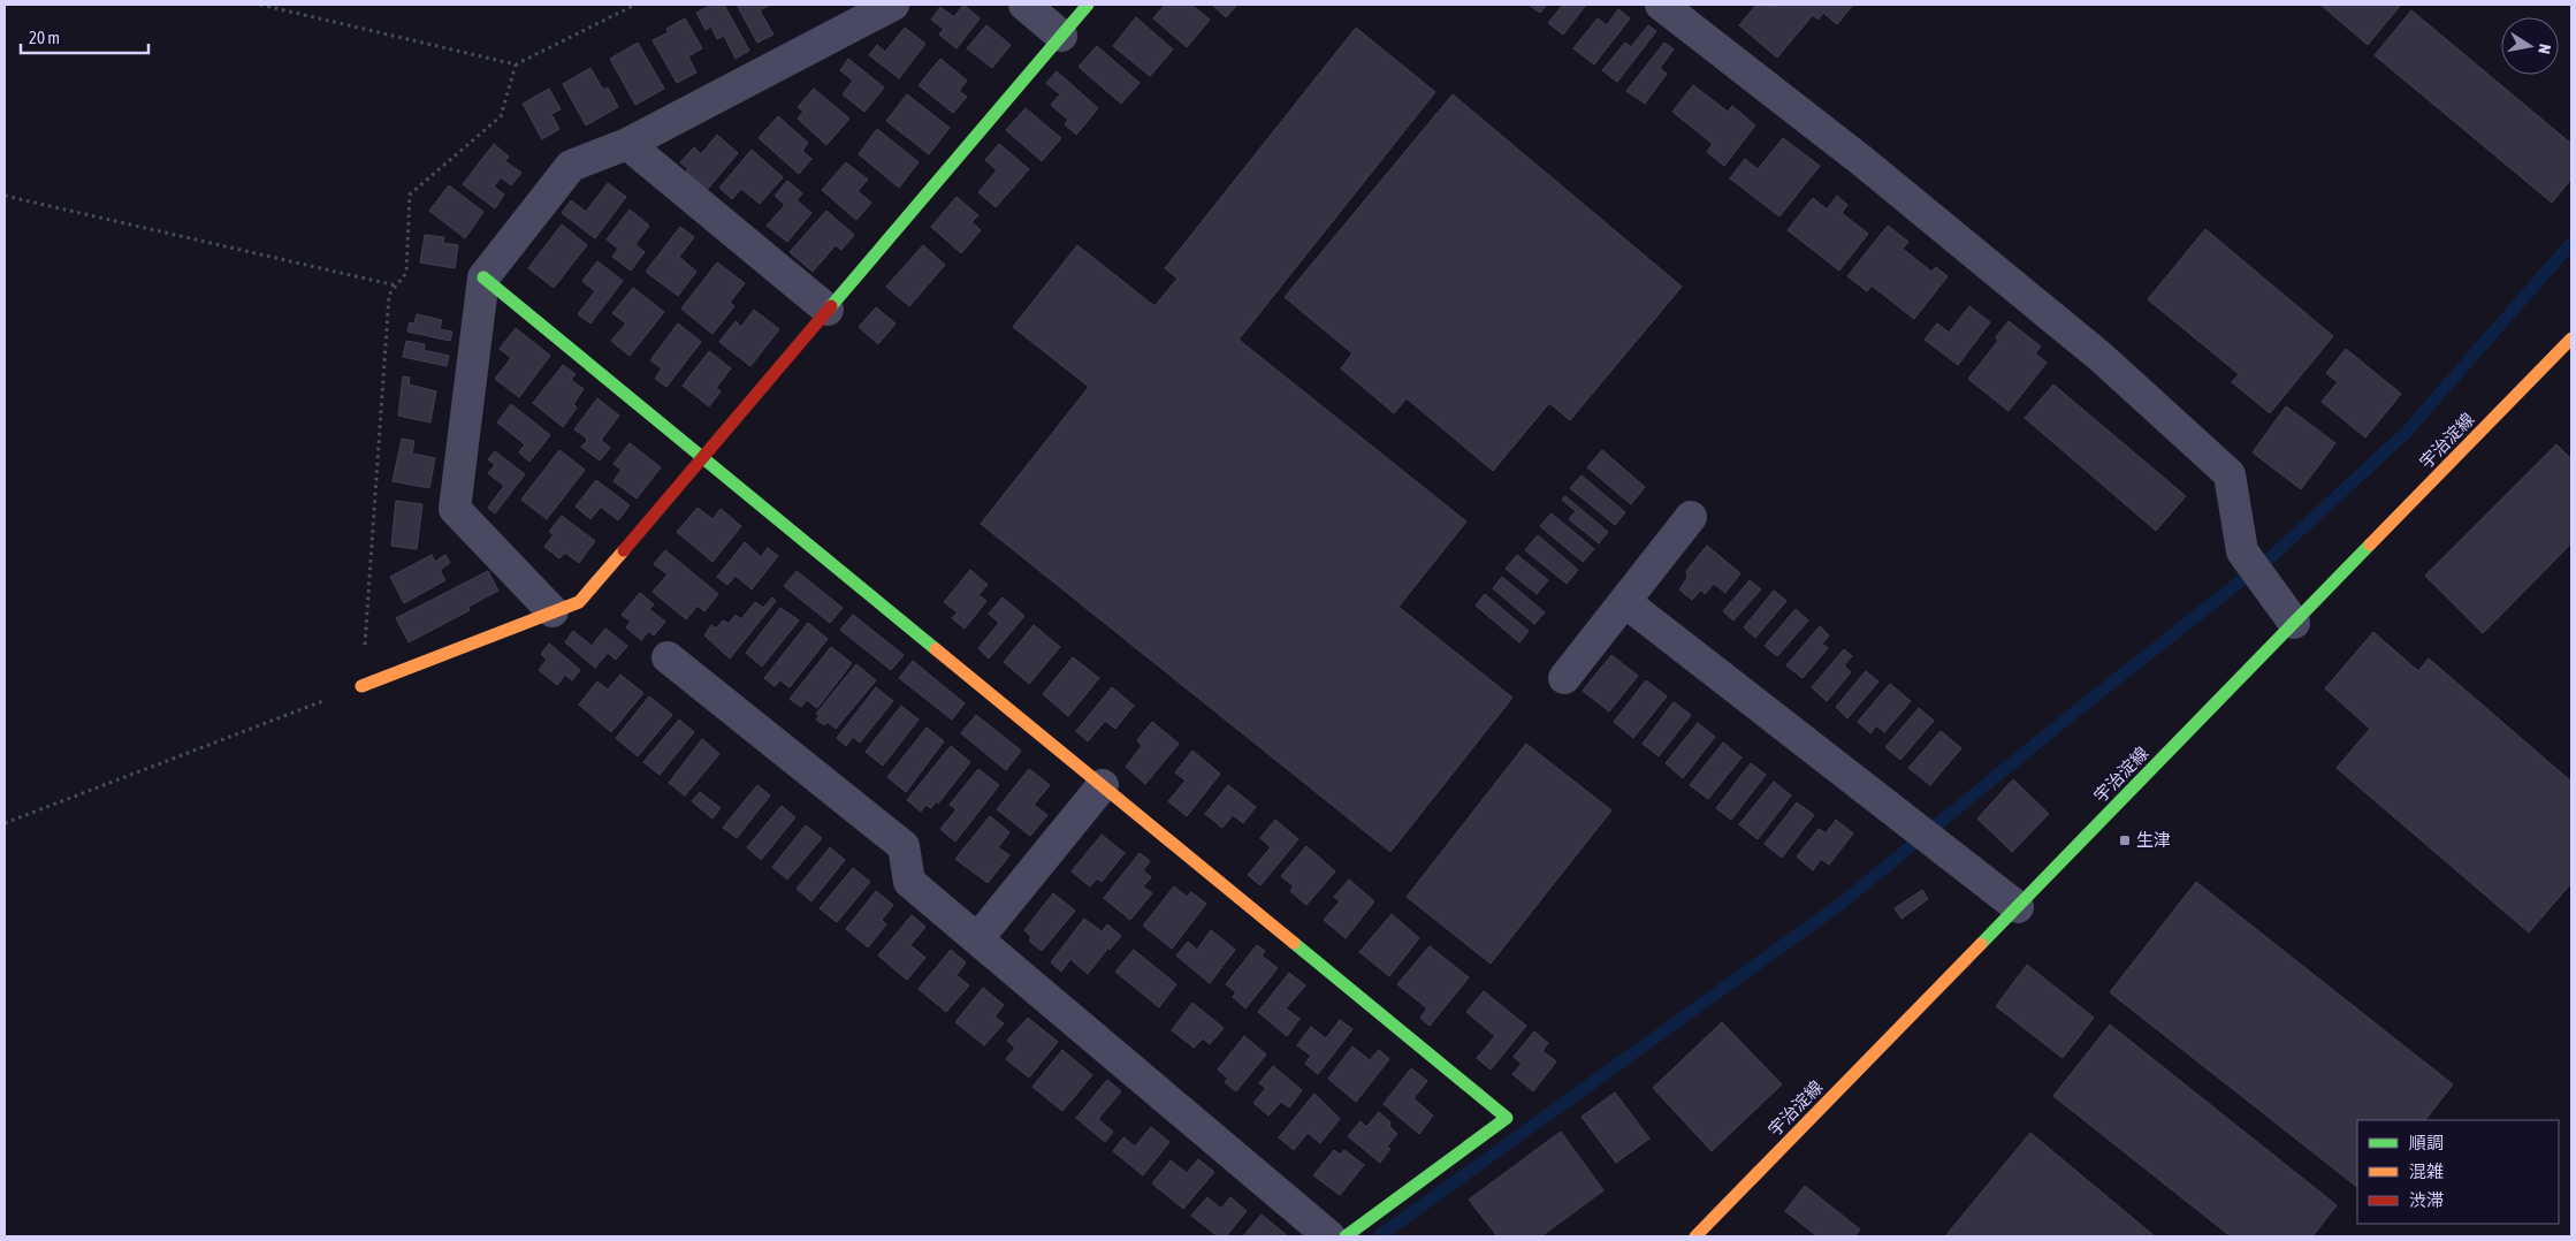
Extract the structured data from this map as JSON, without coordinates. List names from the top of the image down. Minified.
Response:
{"streets":{"street":["宇治淀線"]},"places":{"transit":["生津"]},"legend":["順調","混雑","渋滞"],"scale_bar":"20 m","north":"right"}
